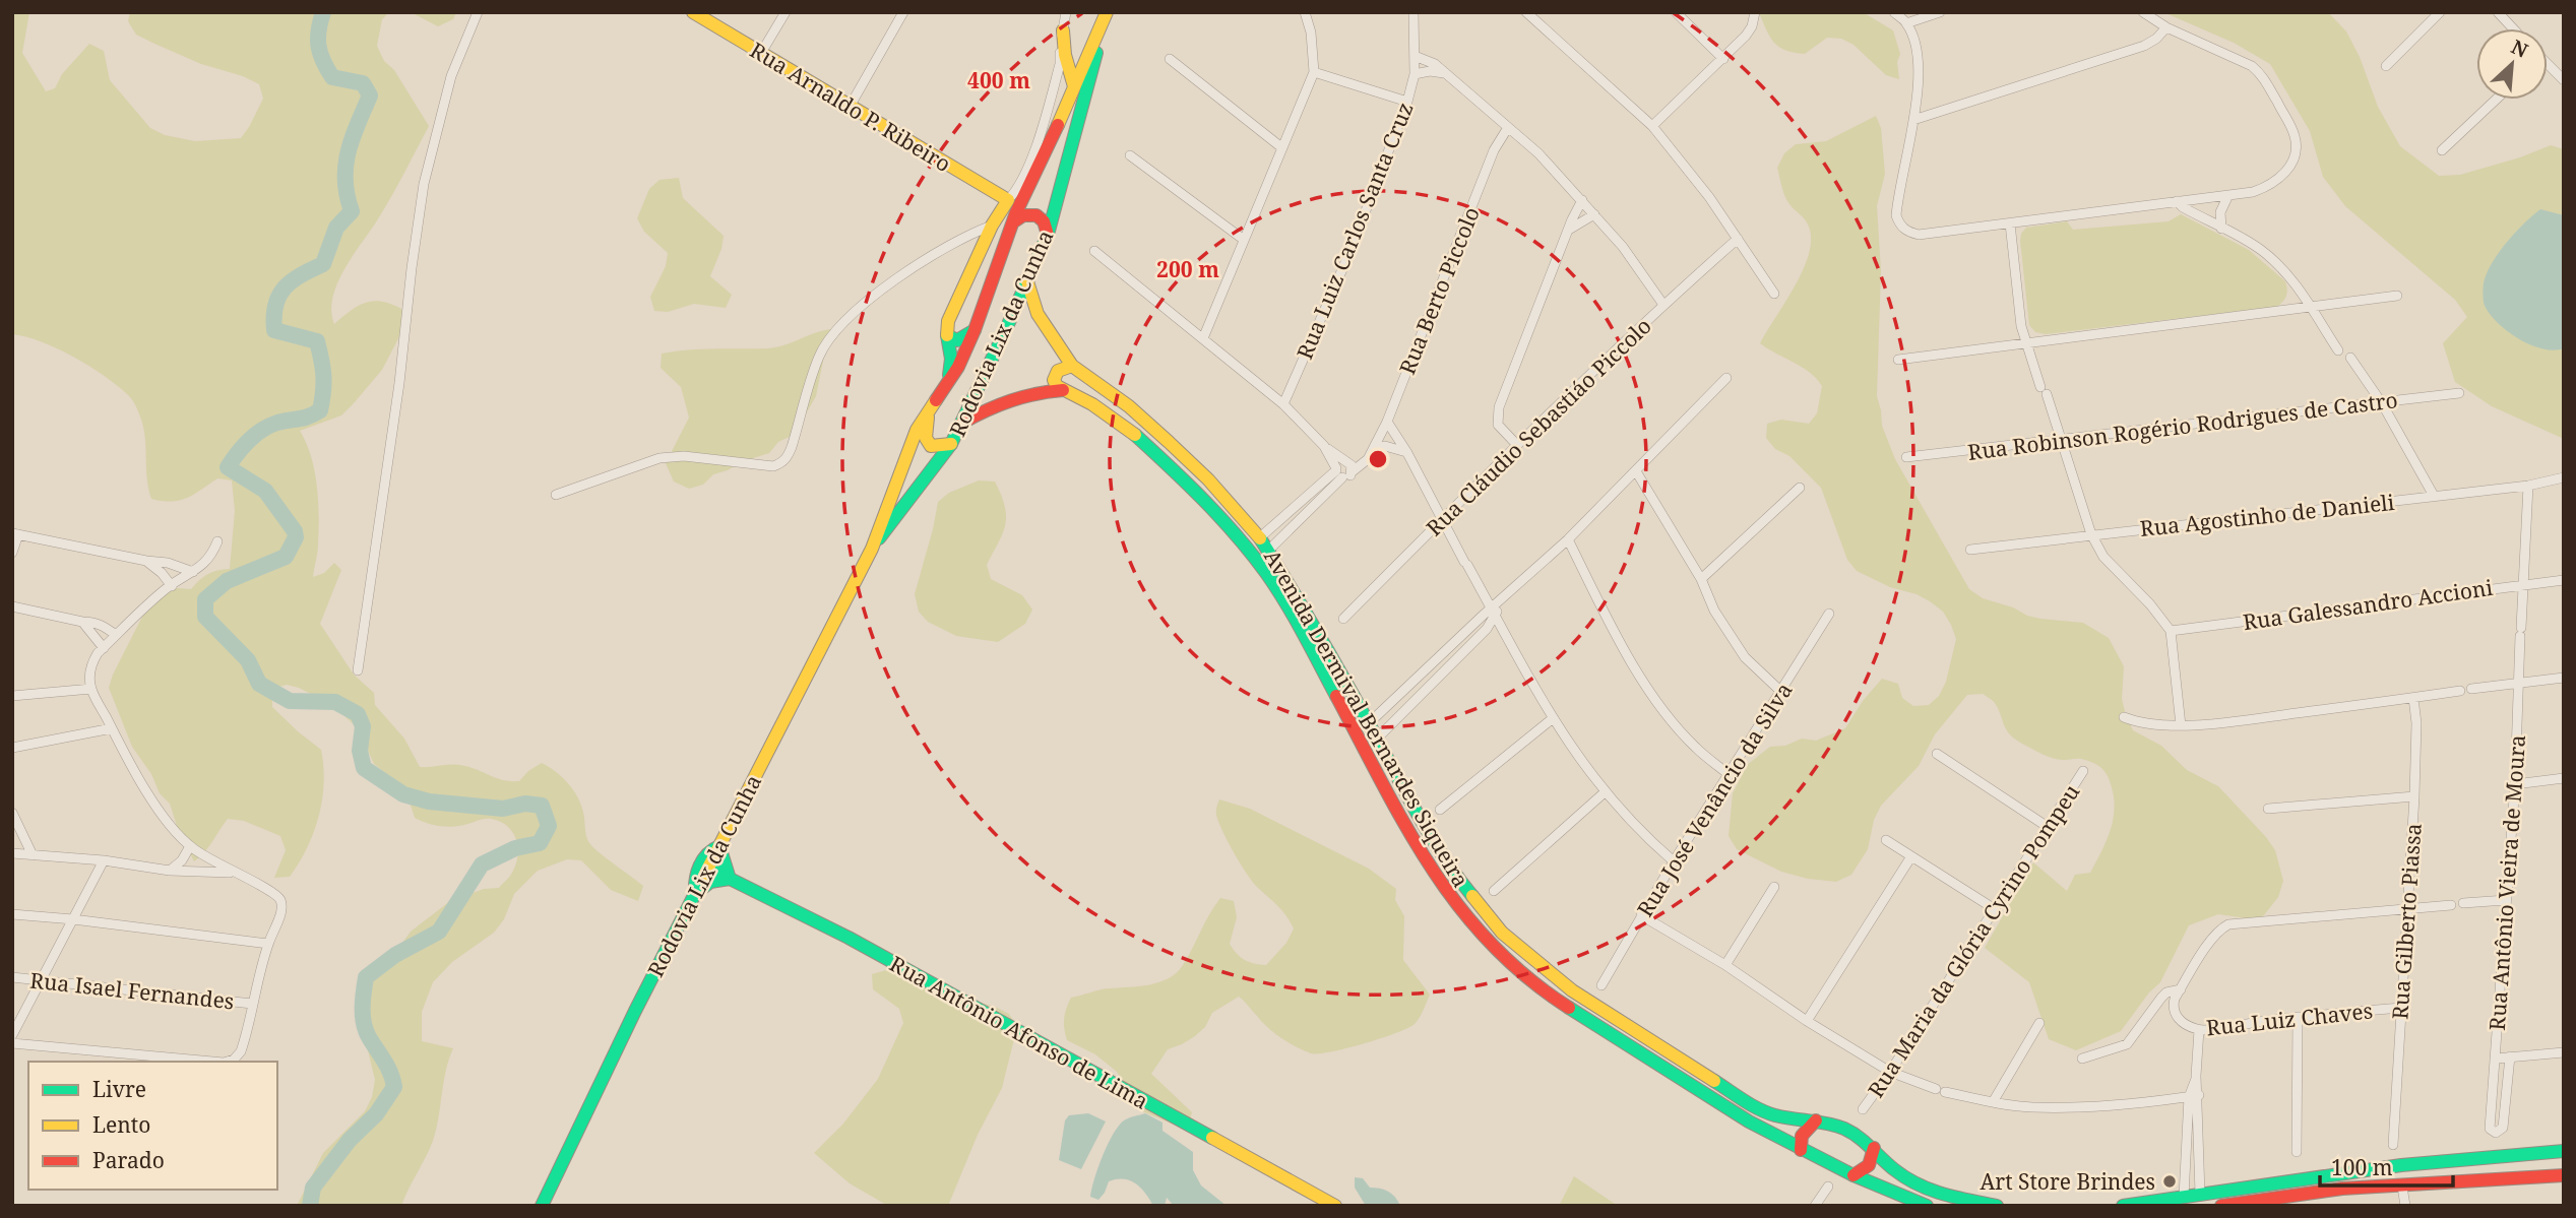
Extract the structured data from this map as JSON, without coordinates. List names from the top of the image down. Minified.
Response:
{"streets":{"main road":["Rua Arnaldo P. Ribeiro","Rodovia Lix da Cunha","Avenida Dermival Bernardes Siqueira","Rua Antônio Afonso de Lima"],"street":["Rua Luiz Carlos Santa Cruz","Rua Berto Piccolo","Rua Robinson Rogério Rodrigues de Castro","Rua Cláudio Sebastiáo Piccolo","Rua Agostinho de Danieli","Rua Galessandro Accioni","Rua José Venâncio da Silva","Rua Antônio Vieira de Moura","Rua Gilberto Piassa","Rua Maria da Glória Cyrino Pompeu","Rua Isael Fernandes","Rua Luiz Chaves"]},"crossings":[["Rodovia Lix da Cunha","Rua Antônio Afonso de Lima"],["Rua Agostinho de Danieli","Rua Antônio Vieira de Moura"],["Rua Galessandro Accioni","Rua Antônio Vieira de Moura"],["Rua Gilberto Piassa","Rua Luiz Chaves"]],"places":["Art Store Brindes"],"legend":["Livre","Lento","Parado"],"scale_bar":"100 m","north":"top right","rings":["400 m","200 m"]}
